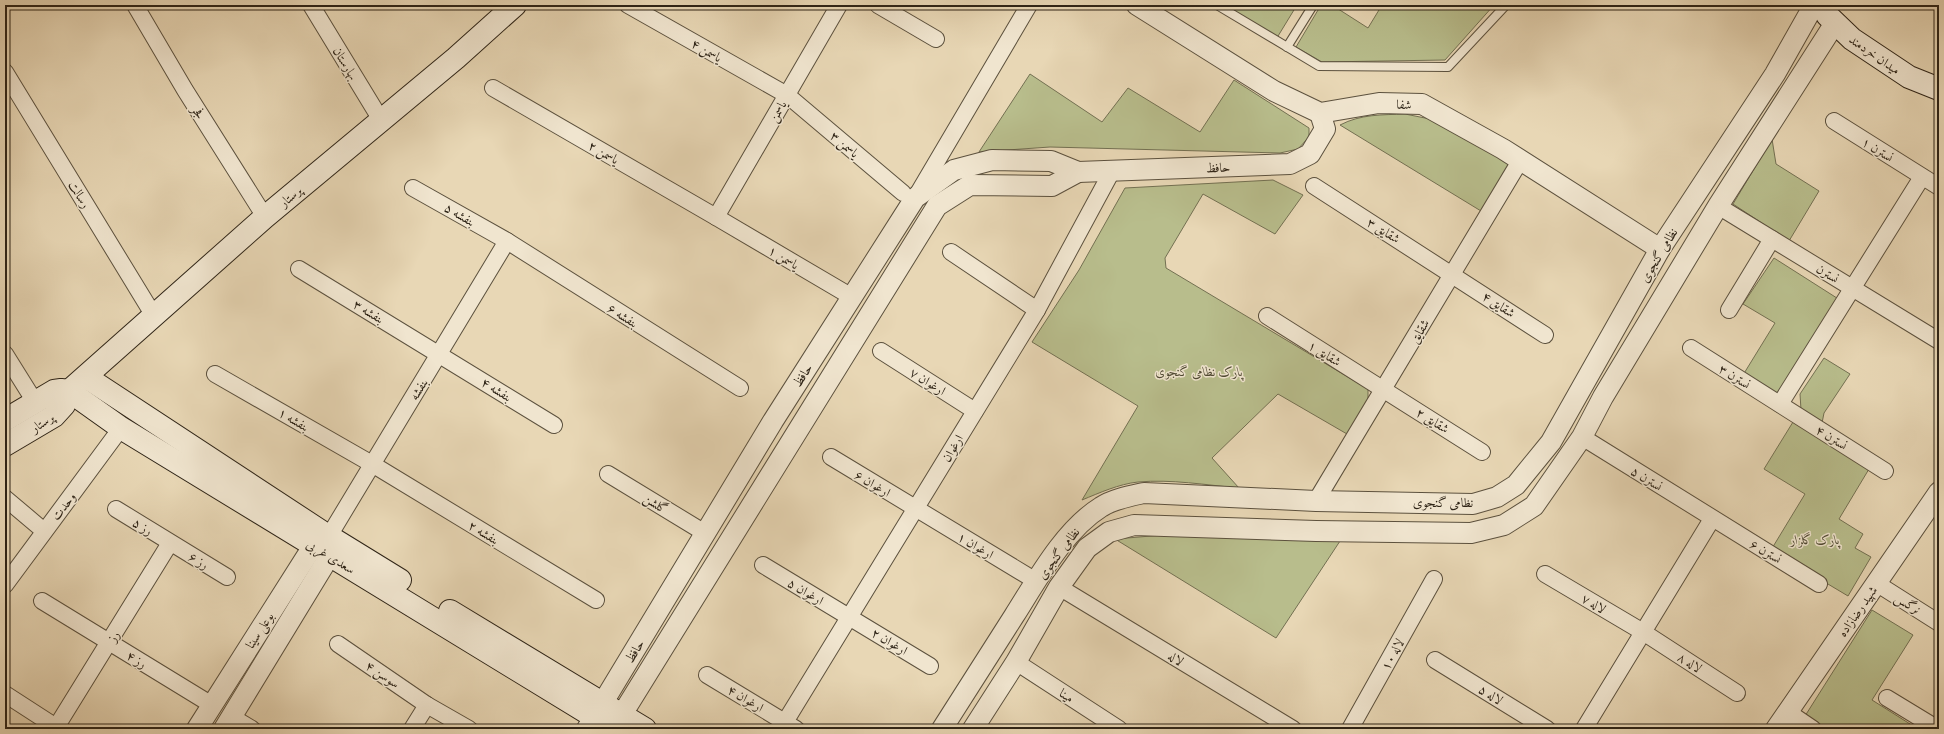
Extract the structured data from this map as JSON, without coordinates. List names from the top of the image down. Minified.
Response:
{"streets":{"main road":["میدان خردمند","پرستار","سعدی غربی"],"street":["یاسمن ۴","بهارستان","شفا","یاسمن","فجر","یاسمن ۳","نسترن ۱","یاسمن ۲","حافظ","رسالت","بنفشه ۵","شقایق ۳","نظامی گنجوی","یاسمن ۱","نسترن","شقایق ۴","بنفشه ۳","بنفشه ۶","شقایق","شقایق ۱","نسترن ۳","ارغوان ۷","بنفشه","بنفشه ۴","بنفشه ۱","شقایق ۲","نسترن ۴","ارغوان","نسترن ۵","ارغوان ۶","گلشن","وحدت","رز ۵","بنفشه ۲","ارغوان ۱","نسترن ۶","رز ۶","ارغوان ۵","لاله ۷","نرگس","شهید رضازاده","بوعلی سینا","رز","ارغوان ۲","لاله ۱۰","لاله","رز ۴","لاله ۸","سوسن ۴","لاله ۵","مینا","ارغوان ۴"]},"crossings":[["یاسمن ۴","یاسمن"],["یاسمن ۴","یاسمن ۳"],["میدان خردمند","نظامی گنجوی"],["بهارستان","پرستار"],["شفا","حافظ"],["شفا","نظامی گنجوی"],["شفا","شقایق"],["یاسمن","یاسمن ۳"],["یاسمن","یاسمن ۲"],["یاسمن","یاسمن ۱"],["فجر","پرستار"],["یاسمن ۳","حافظ"],["یاسمن ۲","یاسمن ۱"],["حافظ","یاسمن ۱"],["حافظ","ارغوان"],["حافظ","گلشن"],["حافظ","سعدی غربی"],["رسالت","پرستار"],["پرستار","سعدی غربی"],["بنفشه ۵","بنفشه ۶"],["بنفشه ۵","بنفشه"],["شقایق ۳","شقایق ۴"],["شقایق ۳","شقایق"],["نظامی گنجوی","نسترن"],["نظامی گنجوی","شقایق"],["نظامی گنجوی","نسترن ۵"],["نظامی گنجوی","ارغوان ۱"],["نظامی گنجوی","لاله"],["نظامی گنجوی","مینا"],["شقایق ۴","شقایق"],["بنفشه ۳","بنفشه"],["بنفشه ۳","بنفشه ۴"],["بنفشه ۶","بنفشه"],["شقایق","شقایق ۱"],["شقایق","شقایق ۲"],["شقایق ۱","شقایق ۲"],["نسترن ۳","نسترن ۴"],["ارغوان ۷","ارغوان"],["بنفشه","بنفشه ۴"],["بنفشه","بنفشه ۱"],["بنفشه","بنفشه ۲"],["بنفشه","سعدی غربی"],["بنفشه","بوعلی سینا"],["بنفشه ۱","بنفشه ۲"],["ارغوان","ارغوان ۶"],["ارغوان","ارغوان ۱"],["ارغوان","ارغوان ۵"],["ارغوان","ارغوان ۲"],["ارغوان","ارغوان ۴"],["نسترن ۵","نسترن ۶"],["ارغوان ۶","ارغوان ۱"],["وحدت","سعدی غربی"],["رز ۵","رز ۶"],["رز ۵","رز"],["سعدی غربی","بوعلی سینا"],["رز ۶","رز"],["ارغوان ۵","ارغوان ۲"],["لاله ۷","لاله ۸"],["نرگس","شهید رضازاده"],["بوعلی سینا","رز ۴"],["رز","رز ۴"]],"parks":["پارک نظامی گنجوی","پارک گلزار"]}
